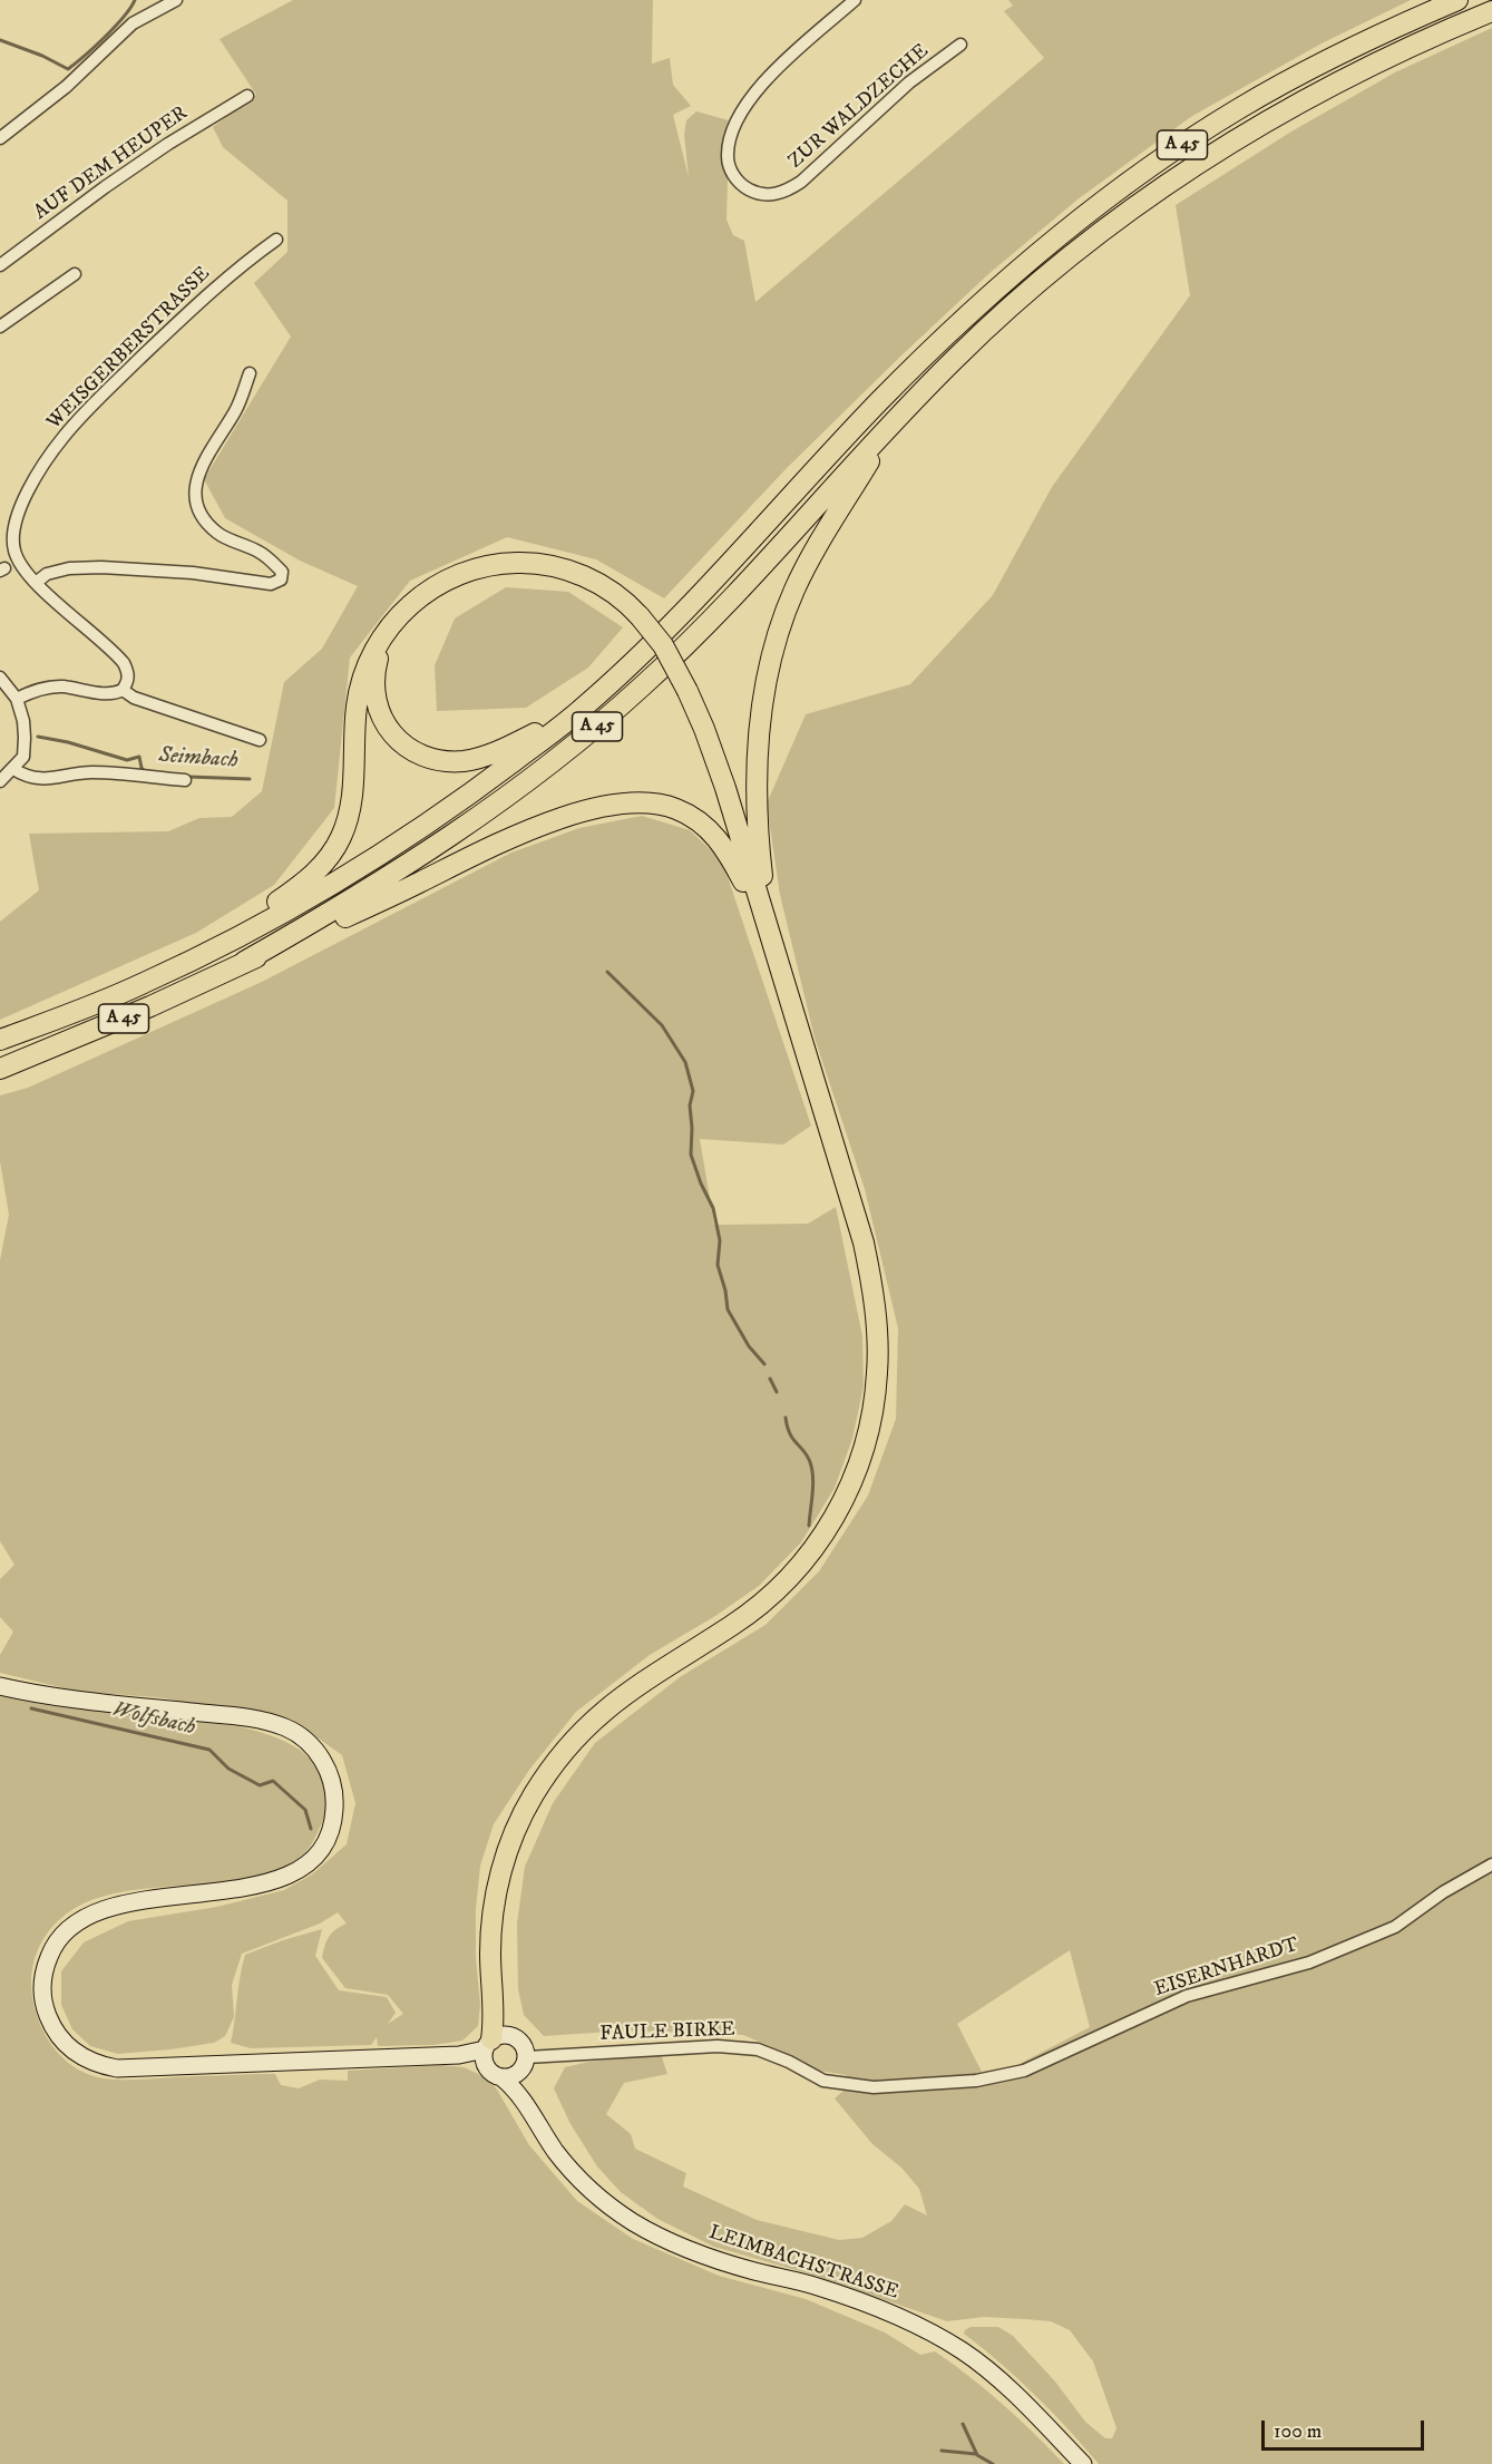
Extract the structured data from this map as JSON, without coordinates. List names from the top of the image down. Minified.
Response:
{"streets":{"highway":["A 45"],"main road":["LEIMBACHSTRASSE"],"street":["ZUR WALDZECHE","AUF DEM HEUPER","WEISGERBERSTRASSE","EISERNHARDT","FAULE BIRKE"]},"crossings":[["EISERNHARDT","FAULE BIRKE"],["FAULE BIRKE","LEIMBACHSTRASSE"]],"water":["Seimbach","Wolfsbach"],"scale_bar":"100 m"}
